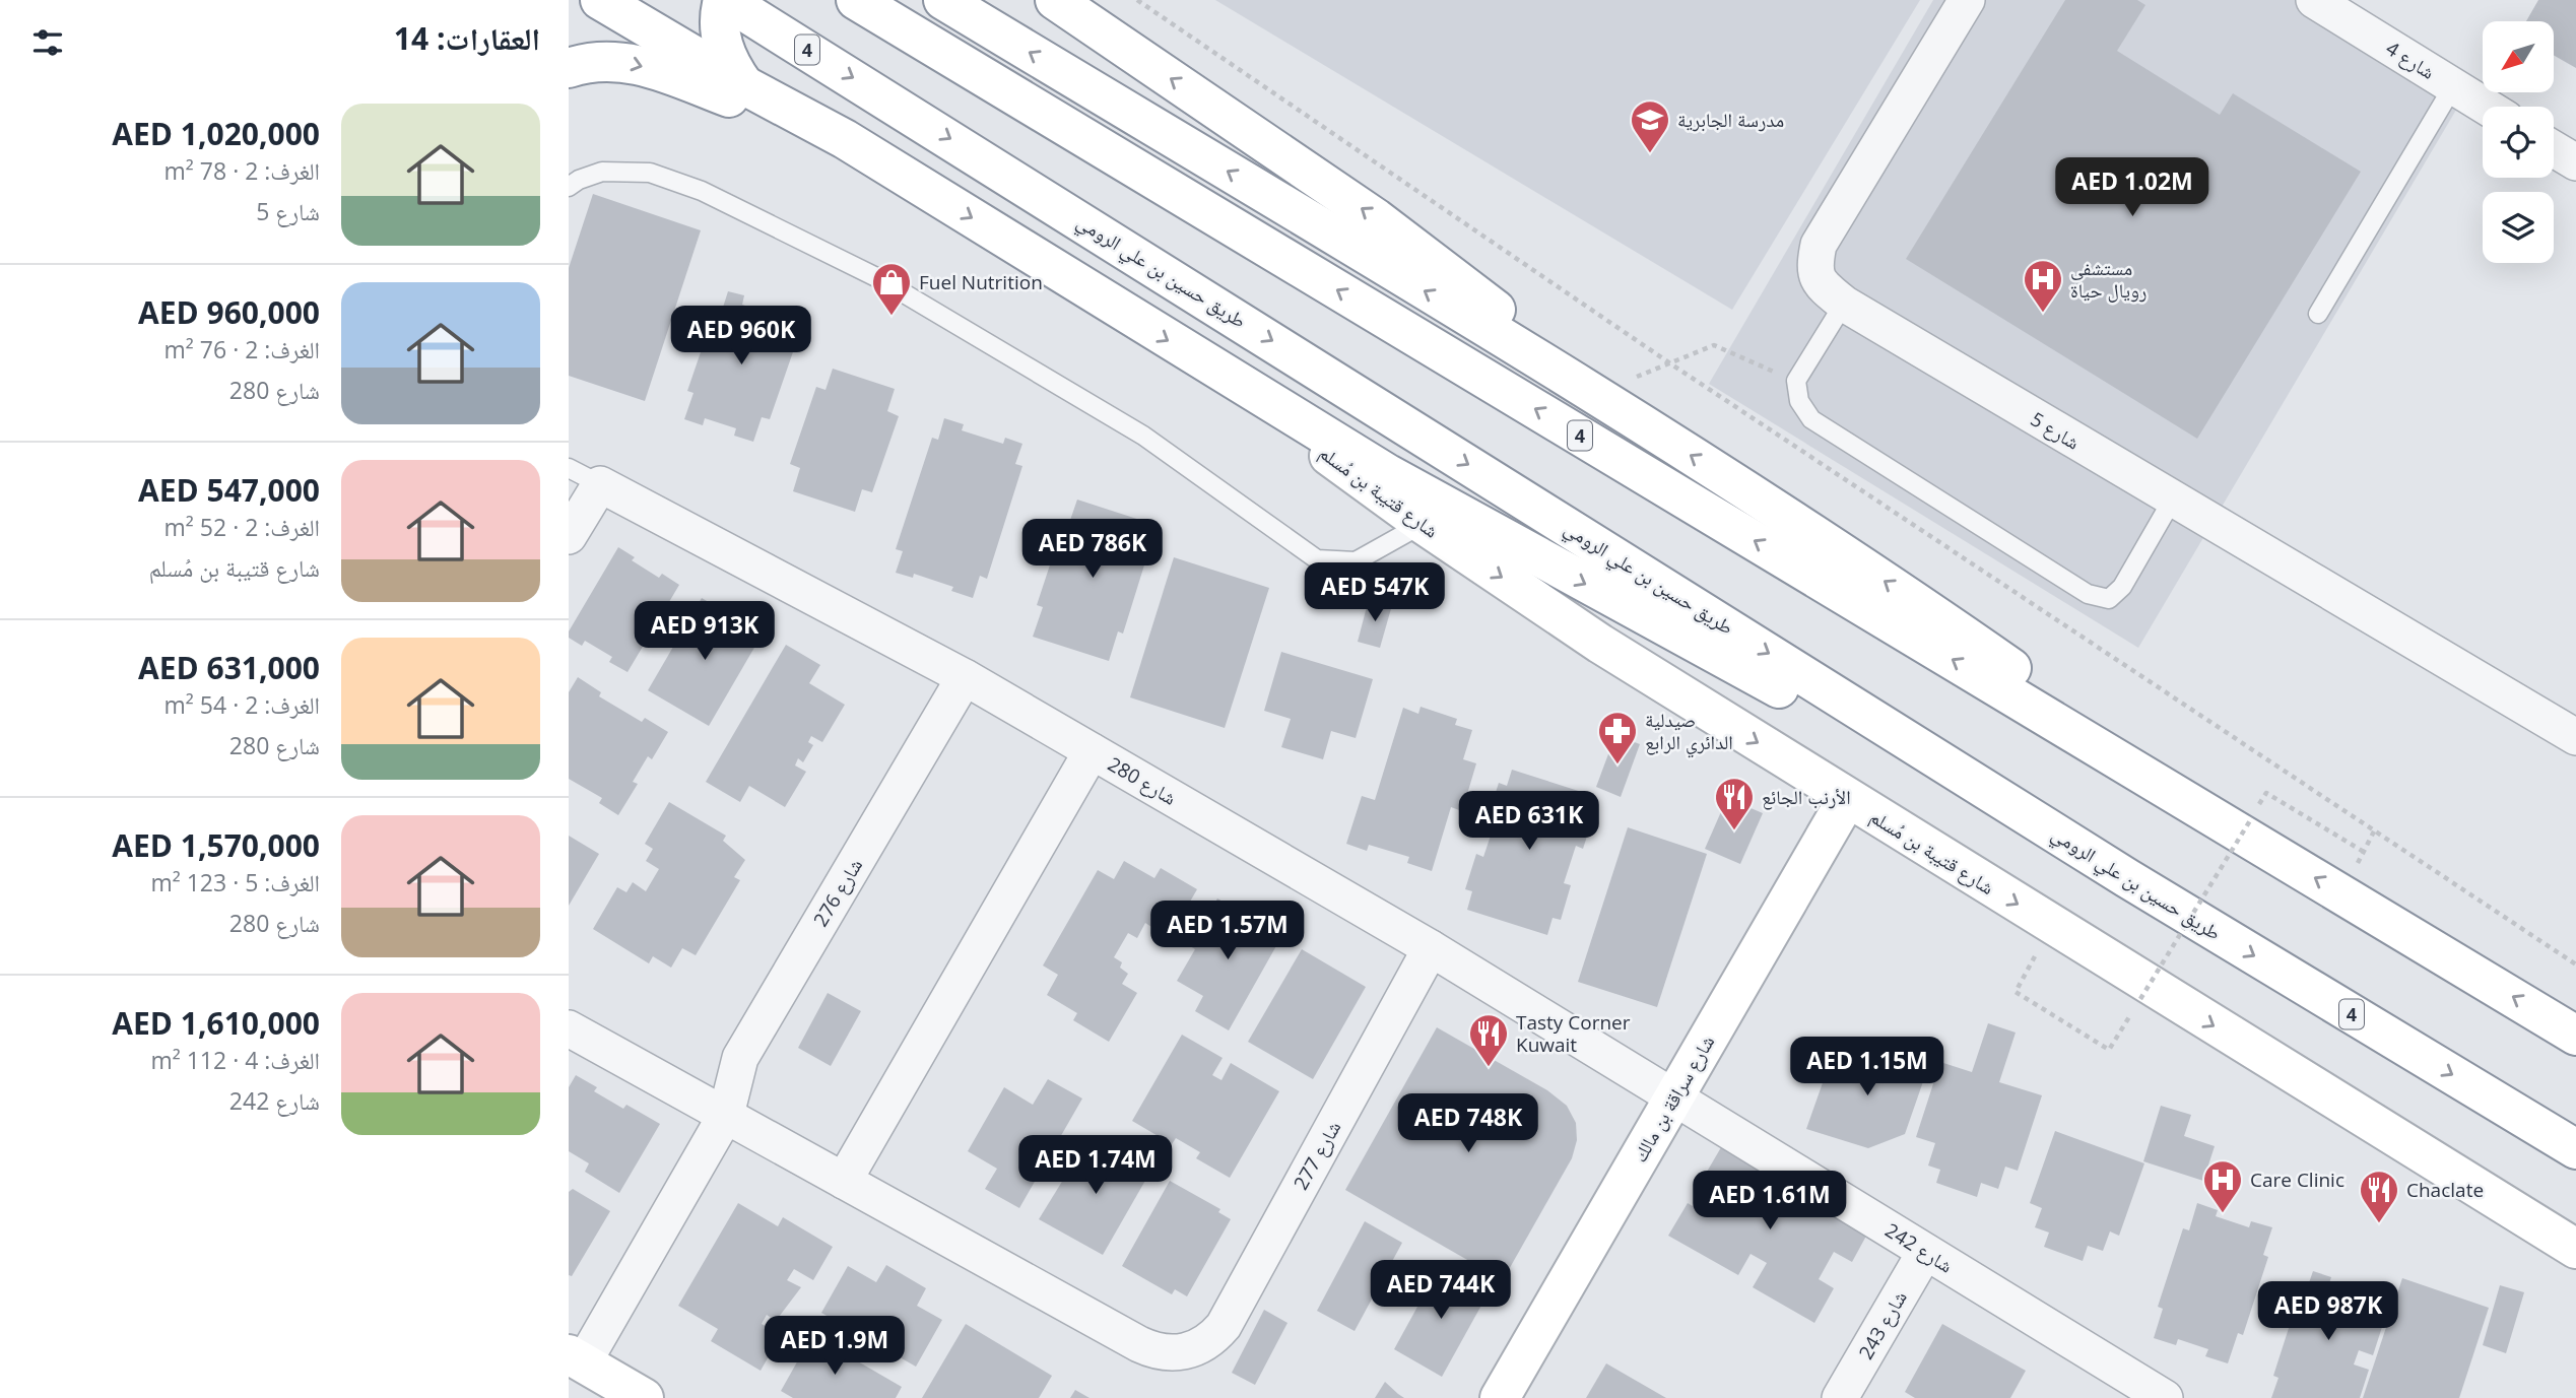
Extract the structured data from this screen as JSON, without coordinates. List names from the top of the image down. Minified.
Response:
{"streets":{"main road":["4","طريق حسين بن علي الرومي","شارع قتيبة بن مُسلم","شارع سراقة بن مالك"],"street":["شارع 4","شارع 5","شارع 280","شارع 276","شارع 277","شارع 242","شارع 243"]},"crossings":[["شارع قتيبة بن مُسلم","شارع سراقة بن مالك"],["شارع 280","شارع 276"],["شارع 280","شارع سراقة بن مالك"],["شارع 280","شارع 277"],["شارع 280","شارع 242"],["شارع سراقة بن مالك","شارع 242"],["شارع 242","شارع 243"]],"places":{"school or university":["مدرسة الجابرية"],"hospital":["مستشفى رويال حياة","Care Clinic"],"shop":["Fuel Nutrition"],"pharmacy":["صيدلية الدائري الرابع"],"restaurant":["الأرنب الجائع","Tasty Corner Kuwait","Chaclate"]},"north":"bottom left","page":{"heading":"العقارات: 14","list":[{"name":"AED 1,020,000","note":"الغرف: 2 · 78 m² · شارع 5"},{"name":"AED 960,000","note":"الغرف: 2 · 76 m² · شارع 280"},{"name":"AED 547,000","note":"الغرف: 2 · 52 m² · شارع قتيبة بن مُسلم"},{"name":"AED 631,000","note":"الغرف: 2 · 54 m² · شارع 280"},{"name":"AED 1,570,000","note":"الغرف: 5 · 123 m² · شارع 280"},{"name":"AED 1,610,000","note":"الغرف: 4 · 112 m² · شارع 242"}],"price":["AED 1.02M","AED 960K","AED 786K","AED 547K","AED 913K","AED 631K","AED 1.57M","AED 1.15M","AED 748K","AED 1.74M","AED 1.61M","AED 744K","AED 987K","AED 1.9M"]}}
